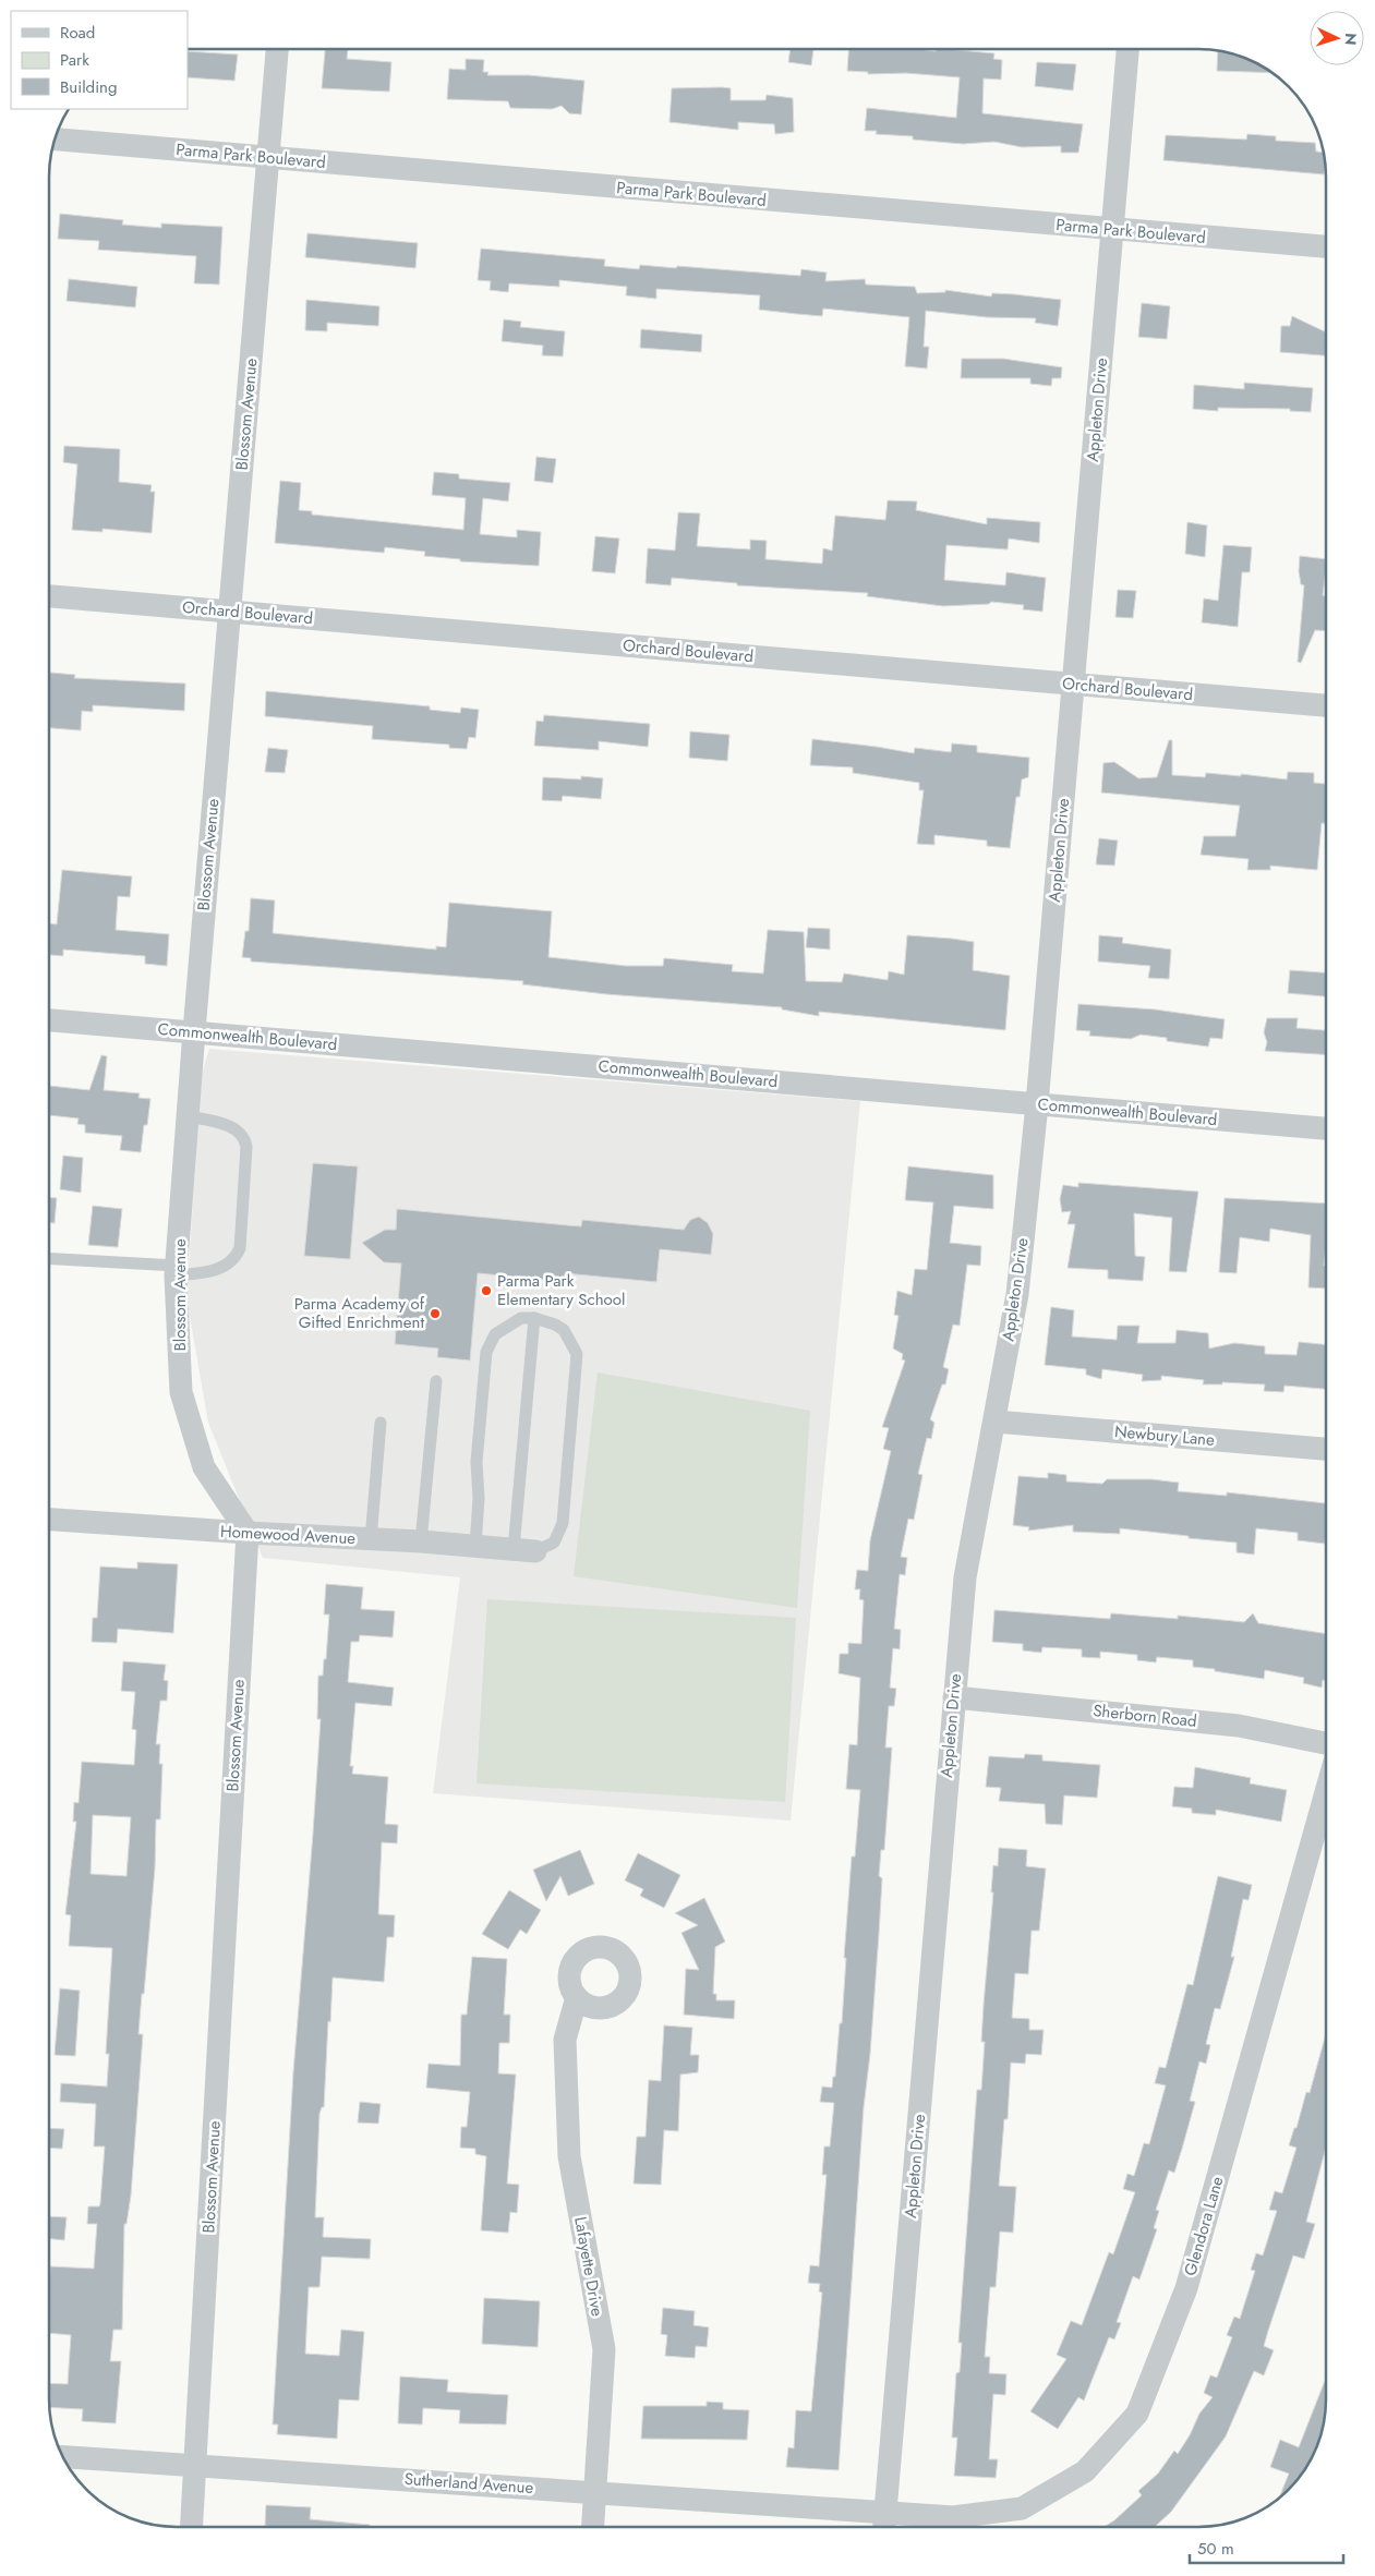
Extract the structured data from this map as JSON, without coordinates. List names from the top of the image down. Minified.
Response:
{"streets":{"street":["Parma Park Boulevard","Appleton Drive","Blossom Avenue","Orchard Boulevard","Commonwealth Boulevard","Newbury Lane","Homewood Avenue","Sherborn Road","Glendora Lane","Lafayette Drive","Sutherland Avenue"]},"crossings":[["Parma Park Boulevard","Appleton Drive"],["Parma Park Boulevard","Blossom Avenue"],["Appleton Drive","Orchard Boulevard"],["Appleton Drive","Commonwealth Boulevard"],["Appleton Drive","Newbury Lane"],["Appleton Drive","Sherborn Road"],["Appleton Drive","Glendora Lane"],["Appleton Drive","Sutherland Avenue"],["Blossom Avenue","Orchard Boulevard"],["Blossom Avenue","Commonwealth Boulevard"],["Blossom Avenue","Homewood Avenue"],["Blossom Avenue","Sutherland Avenue"],["Glendora Lane","Sutherland Avenue"],["Lafayette Drive","Sutherland Avenue"]],"places":["Parma Park Elementary School","Parma Academy of Gifted Enrichment"],"legend":["Road","Park","Building"],"scale_bar":"50 m","north":"right"}
